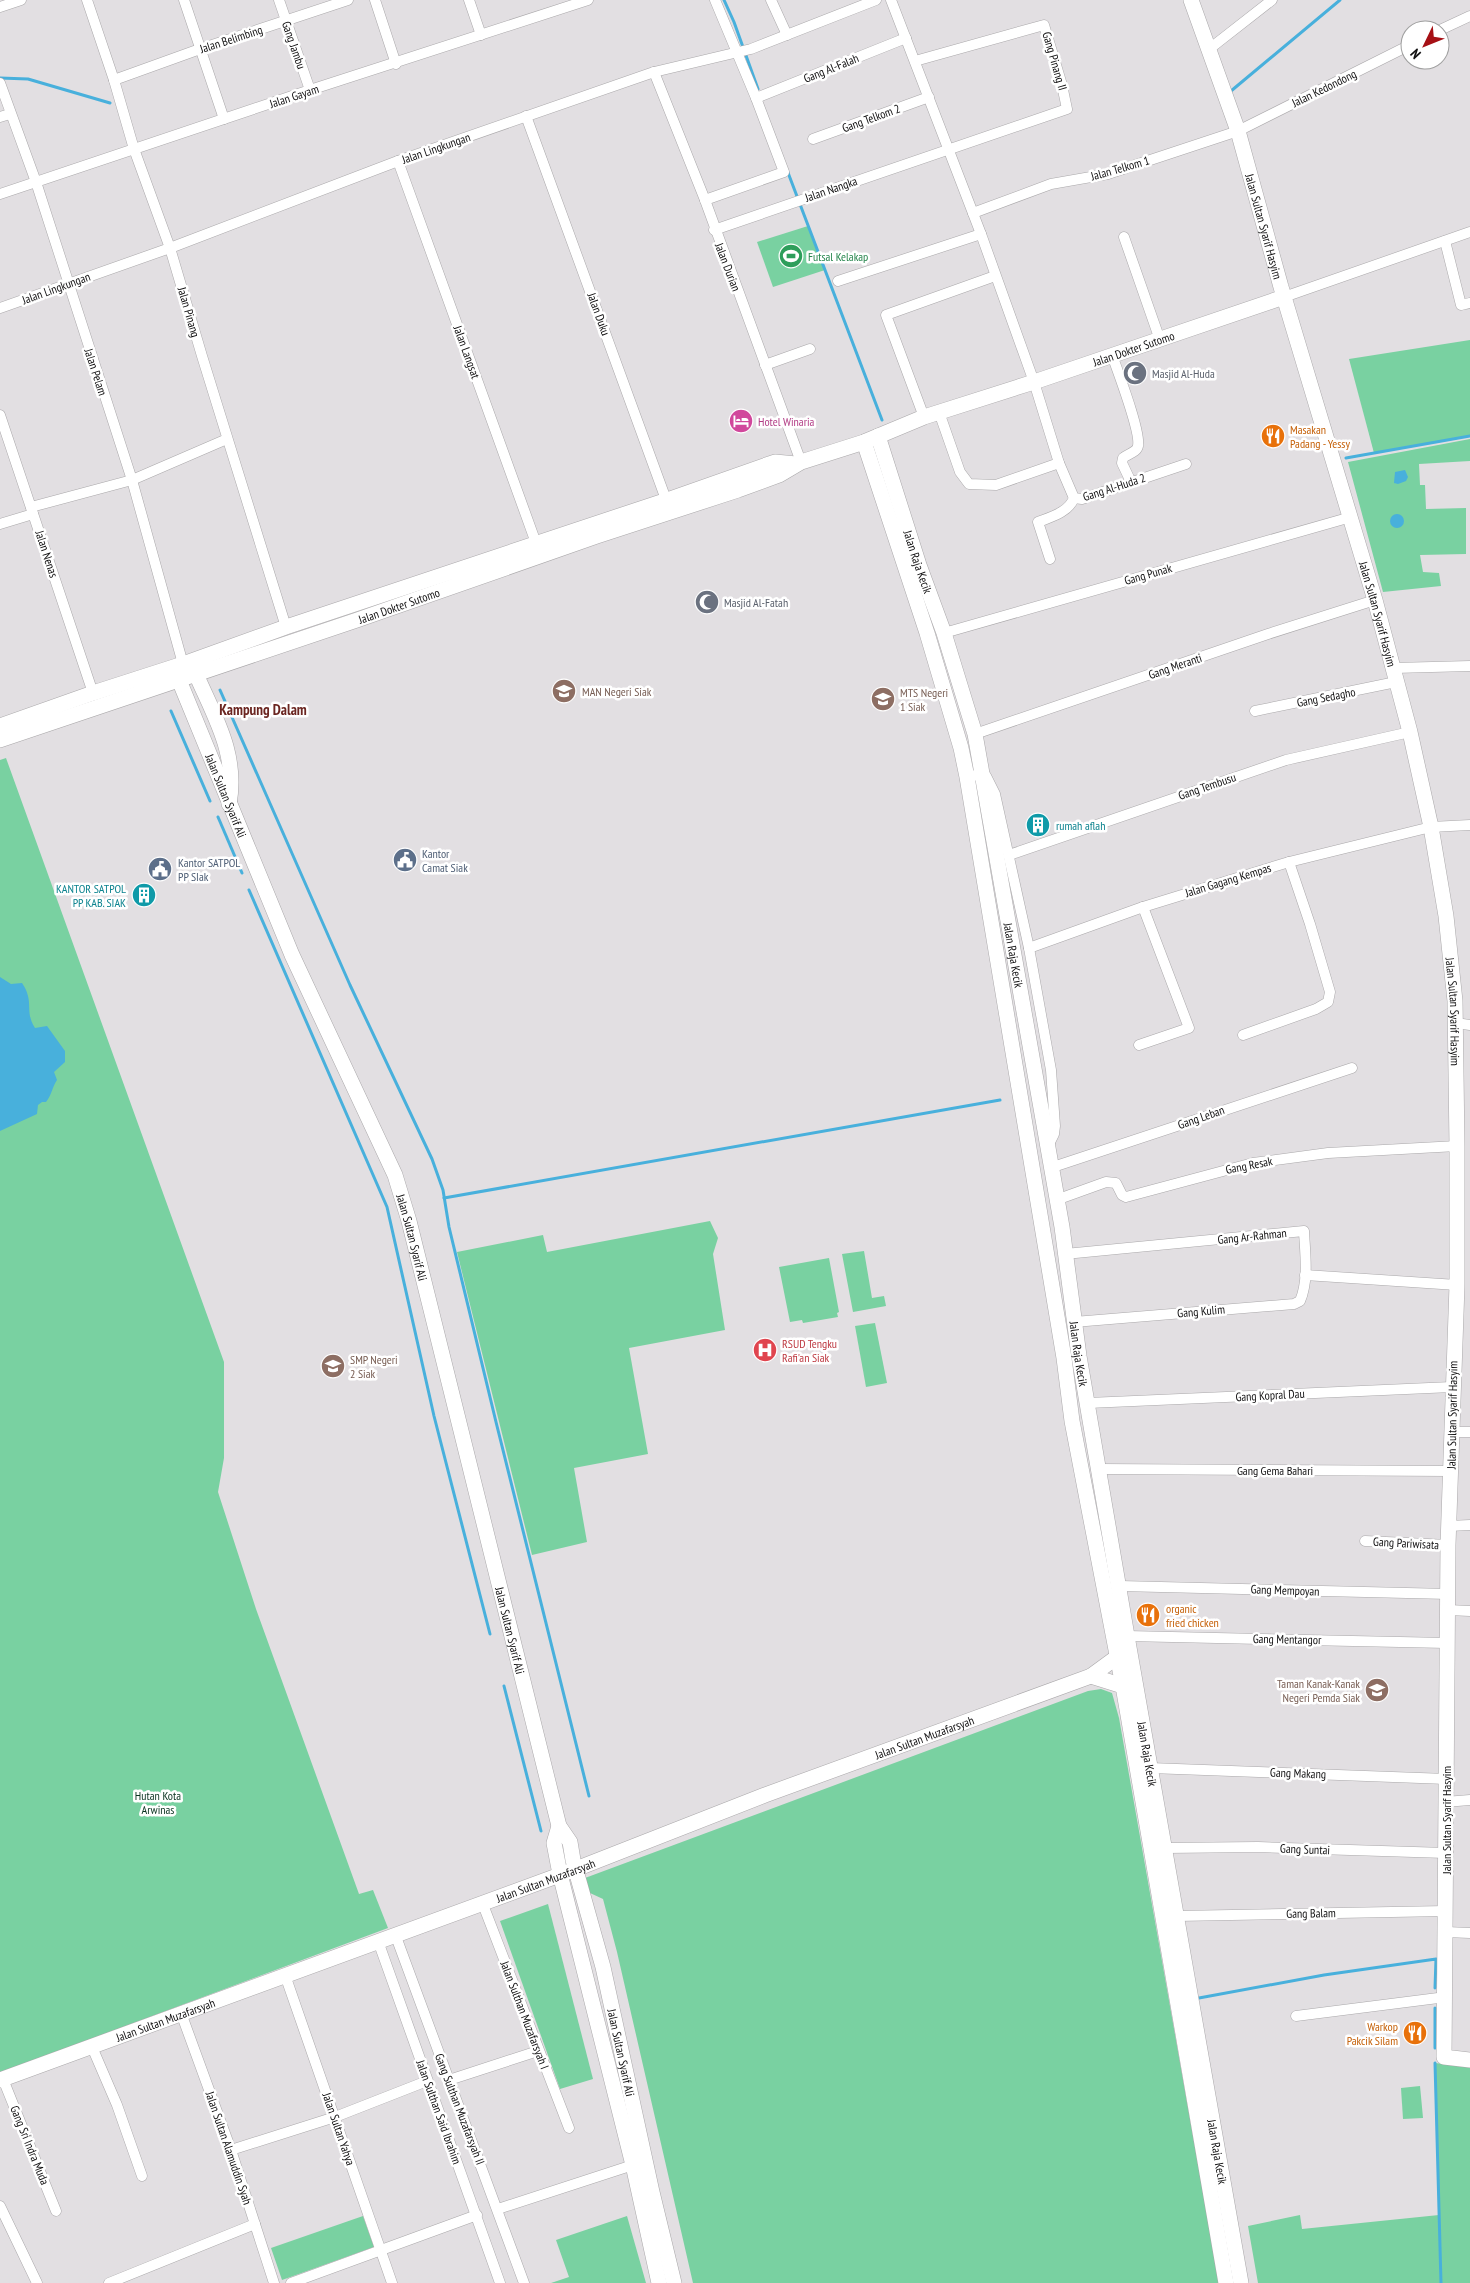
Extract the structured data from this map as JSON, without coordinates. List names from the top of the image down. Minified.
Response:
{"streets":{"street":["Jalan Belimbing","Gang Jambu","Gang Pinang II","Gang Al-Falah","Jalan Kedondong","Jalan Gayam","Gang Telkom 2","Jalan Lingkungan","Jalan Telkom 1","Jalan Nangka","Jalan Sultan Syarif Hasyim","Jalan Durian","Jalan Pinang","Jalan Duku","Jalan Dokter Sutomo","Jalan Langsat","Jalan Pelam","Gang Al-Huda 2","Jalan Nenas","Jalan Raja Kecik","Gang Punak","Gang Meranti","Gang Sedagho","Gang Tembusu","Jalan Sultan Syarif Ali","Jalan Gagang Kempas","Gang Leban","Gang Resak","Gang Ar-Rahman","Gang Kulim","Gang Kopral Dau","Gang Gema Bahari","Gang Pariwisata","Gang Mempoyan","Gang Mentangor","Jalan Sultan Muzafarsyah","Gang Makang","Gang Suntai","Gang Balam","Jalan Sulthan Muzafarsyah I","Gang Sulthan Muzafarsyah II","Jalan Sulthan Said Ibrahim","Jalan Sultan Yahya","Gang Sri Indra Muda","Jalan Sultan Alamuddin Syah"]},"crossings":[["Jalan Belimbing","Gang Jambu"],["Jalan Belimbing","Jalan Pinang"],["Gang Jambu","Jalan Gayam"],["Gang Pinang II","Jalan Nangka"],["Jalan Kedondong","Jalan Telkom 1"],["Jalan Kedondong","Jalan Sultan Syarif Hasyim"],["Jalan Gayam","Jalan Pinang"],["Jalan Gayam","Jalan Pelam"],["Jalan Lingkungan","Jalan Durian"],["Jalan Lingkungan","Jalan Pinang"],["Jalan Lingkungan","Jalan Duku"],["Jalan Lingkungan","Jalan Langsat"],["Jalan Lingkungan","Jalan Pelam"],["Jalan Telkom 1","Jalan Sultan Syarif Hasyim"],["Jalan Nangka","Jalan Durian"],["Jalan Sultan Syarif Hasyim","Jalan Dokter Sutomo"],["Jalan Sultan Syarif Hasyim","Gang Punak"],["Jalan Sultan Syarif Hasyim","Gang Meranti"],["Jalan Sultan Syarif Hasyim","Gang Sedagho"],["Jalan Sultan Syarif Hasyim","Gang Tembusu"],["Jalan Sultan Syarif Hasyim","Jalan Gagang Kempas"],["Jalan Sultan Syarif Hasyim","Gang Resak"],["Jalan Sultan Syarif Hasyim","Gang Kopral Dau"],["Jalan Sultan Syarif Hasyim","Gang Gema Bahari"],["Jalan Sultan Syarif Hasyim","Gang Pariwisata"],["Jalan Sultan Syarif Hasyim","Gang Mempoyan"],["Jalan Sultan Syarif Hasyim","Gang Mentangor"],["Jalan Sultan Syarif Hasyim","Gang Makang"],["Jalan Sultan Syarif Hasyim","Gang Suntai"],["Jalan Sultan Syarif Hasyim","Gang Balam"],["Jalan Durian","Jalan Dokter Sutomo"],["Jalan Pinang","Jalan Dokter Sutomo"],["Jalan Duku","Jalan Dokter Sutomo"],["Jalan Dokter Sutomo","Jalan Langsat"],["Jalan Dokter Sutomo","Jalan Pelam"],["Jalan Dokter Sutomo","Gang Al-Huda 2"],["Jalan Dokter Sutomo","Jalan Nenas"],["Jalan Dokter Sutomo","Jalan Raja Kecik"],["Jalan Dokter Sutomo","Jalan Sultan Syarif Ali"],["Jalan Raja Kecik","Gang Punak"],["Jalan Raja Kecik","Gang Meranti"],["Jalan Raja Kecik","Gang Leban"],["Jalan Raja Kecik","Gang Resak"],["Jalan Raja Kecik","Gang Ar-Rahman"],["Jalan Raja Kecik","Gang Kulim"],["Jalan Raja Kecik","Gang Kopral Dau"],["Jalan Raja Kecik","Gang Gema Bahari"],["Jalan Raja Kecik","Gang Mempoyan"],["Jalan Raja Kecik","Gang Mentangor"],["Jalan Raja Kecik","Jalan Sultan Muzafarsyah"],["Jalan Raja Kecik","Gang Makang"],["Jalan Raja Kecik","Gang Suntai"],["Jalan Raja Kecik","Gang Balam"],["Jalan Sultan Syarif Ali","Jalan Sultan Muzafarsyah"],["Gang Ar-Rahman","Gang Kulim"],["Jalan Sultan Muzafarsyah","Jalan Sulthan Muzafarsyah I"],["Jalan Sultan Muzafarsyah","Gang Sulthan Muzafarsyah II"],["Jalan Sultan Muzafarsyah","Jalan Sulthan Said Ibrahim"],["Jalan Sultan Muzafarsyah","Jalan Sultan Yahya"],["Jalan Sultan Muzafarsyah","Gang Sri Indra Muda"],["Jalan Sultan Muzafarsyah","Jalan Sultan Alamuddin Syah"]],"districts":["Kampung Dalam"],"parks":["Hutan Kota Arwinas"],"places":{"sports":["Futsal Kelakap"],"mosque":["Masjid Al-Huda","Masjid Al-Fatah"],"hotel":["Hotel Winaria"],"restaurant":["Masakan Padang - Yessy","organic fried chicken","Warkop Pakcik Silam"],"school or university":["MAN Negeri Siak","MTS Negeri 1 Siak","SMP Negeri 2 Siak","Taman Kanak-Kanak Negeri Pemda Siak"],"building":["rumah aflah","KANTOR SATPOL PP KAB. SIAK"],"public building":["Kantor Camat Siak","Kantor SATPOL PP SIak"],"hospital":["RSUD Tengku Rafi'an Siak"]},"north":"bottom left"}
